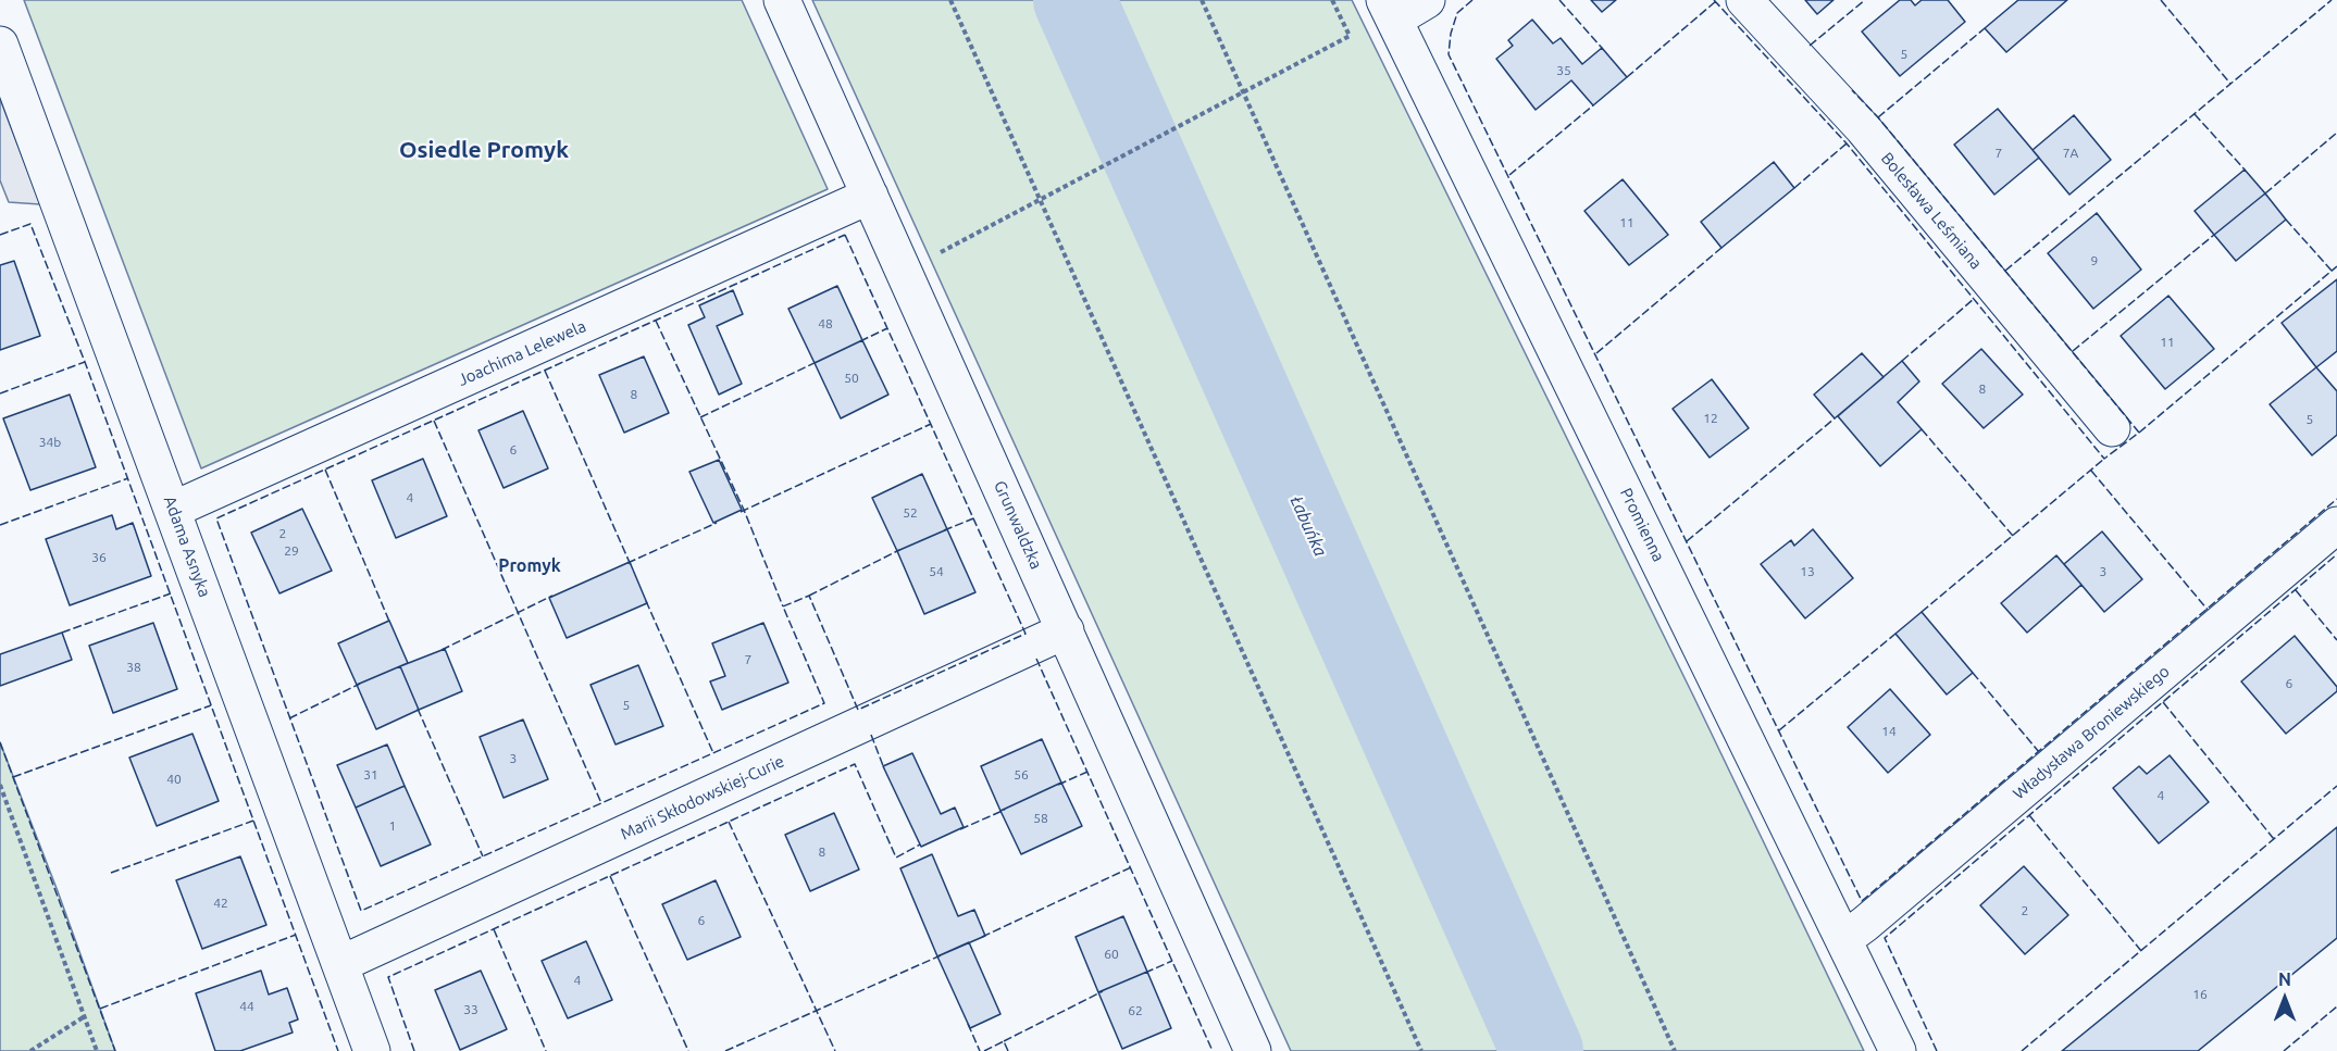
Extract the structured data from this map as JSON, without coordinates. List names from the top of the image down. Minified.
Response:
{"streets":{"street":["Bolesława Leśmiana","Joachima Lelewela","Grunwaldzka","Promienna","Adama Asnyka","Władysława Broniewskiego","Marii Skłodowskiej-Curie"]},"crossings":[["Joachima Lelewela","Grunwaldzka"],["Joachima Lelewela","Adama Asnyka"],["Grunwaldzka","Marii Skłodowskiej-Curie"],["Promienna","Władysława Broniewskiego"],["Adama Asnyka","Marii Skłodowskiej-Curie"]],"districts":["Osiedle Promyk","Promyk"],"water":["Łabuńka"],"house_numbers":["5","35","7","7A","11","9","48","11","50","8","8","12","5","34b","6","4","52","2","29","36","54","13","3","7","38","6","5","14","3","31","56","40","4","58","1","8","42","2","6","60","4","16","44","33","62"],"north":"top"}
